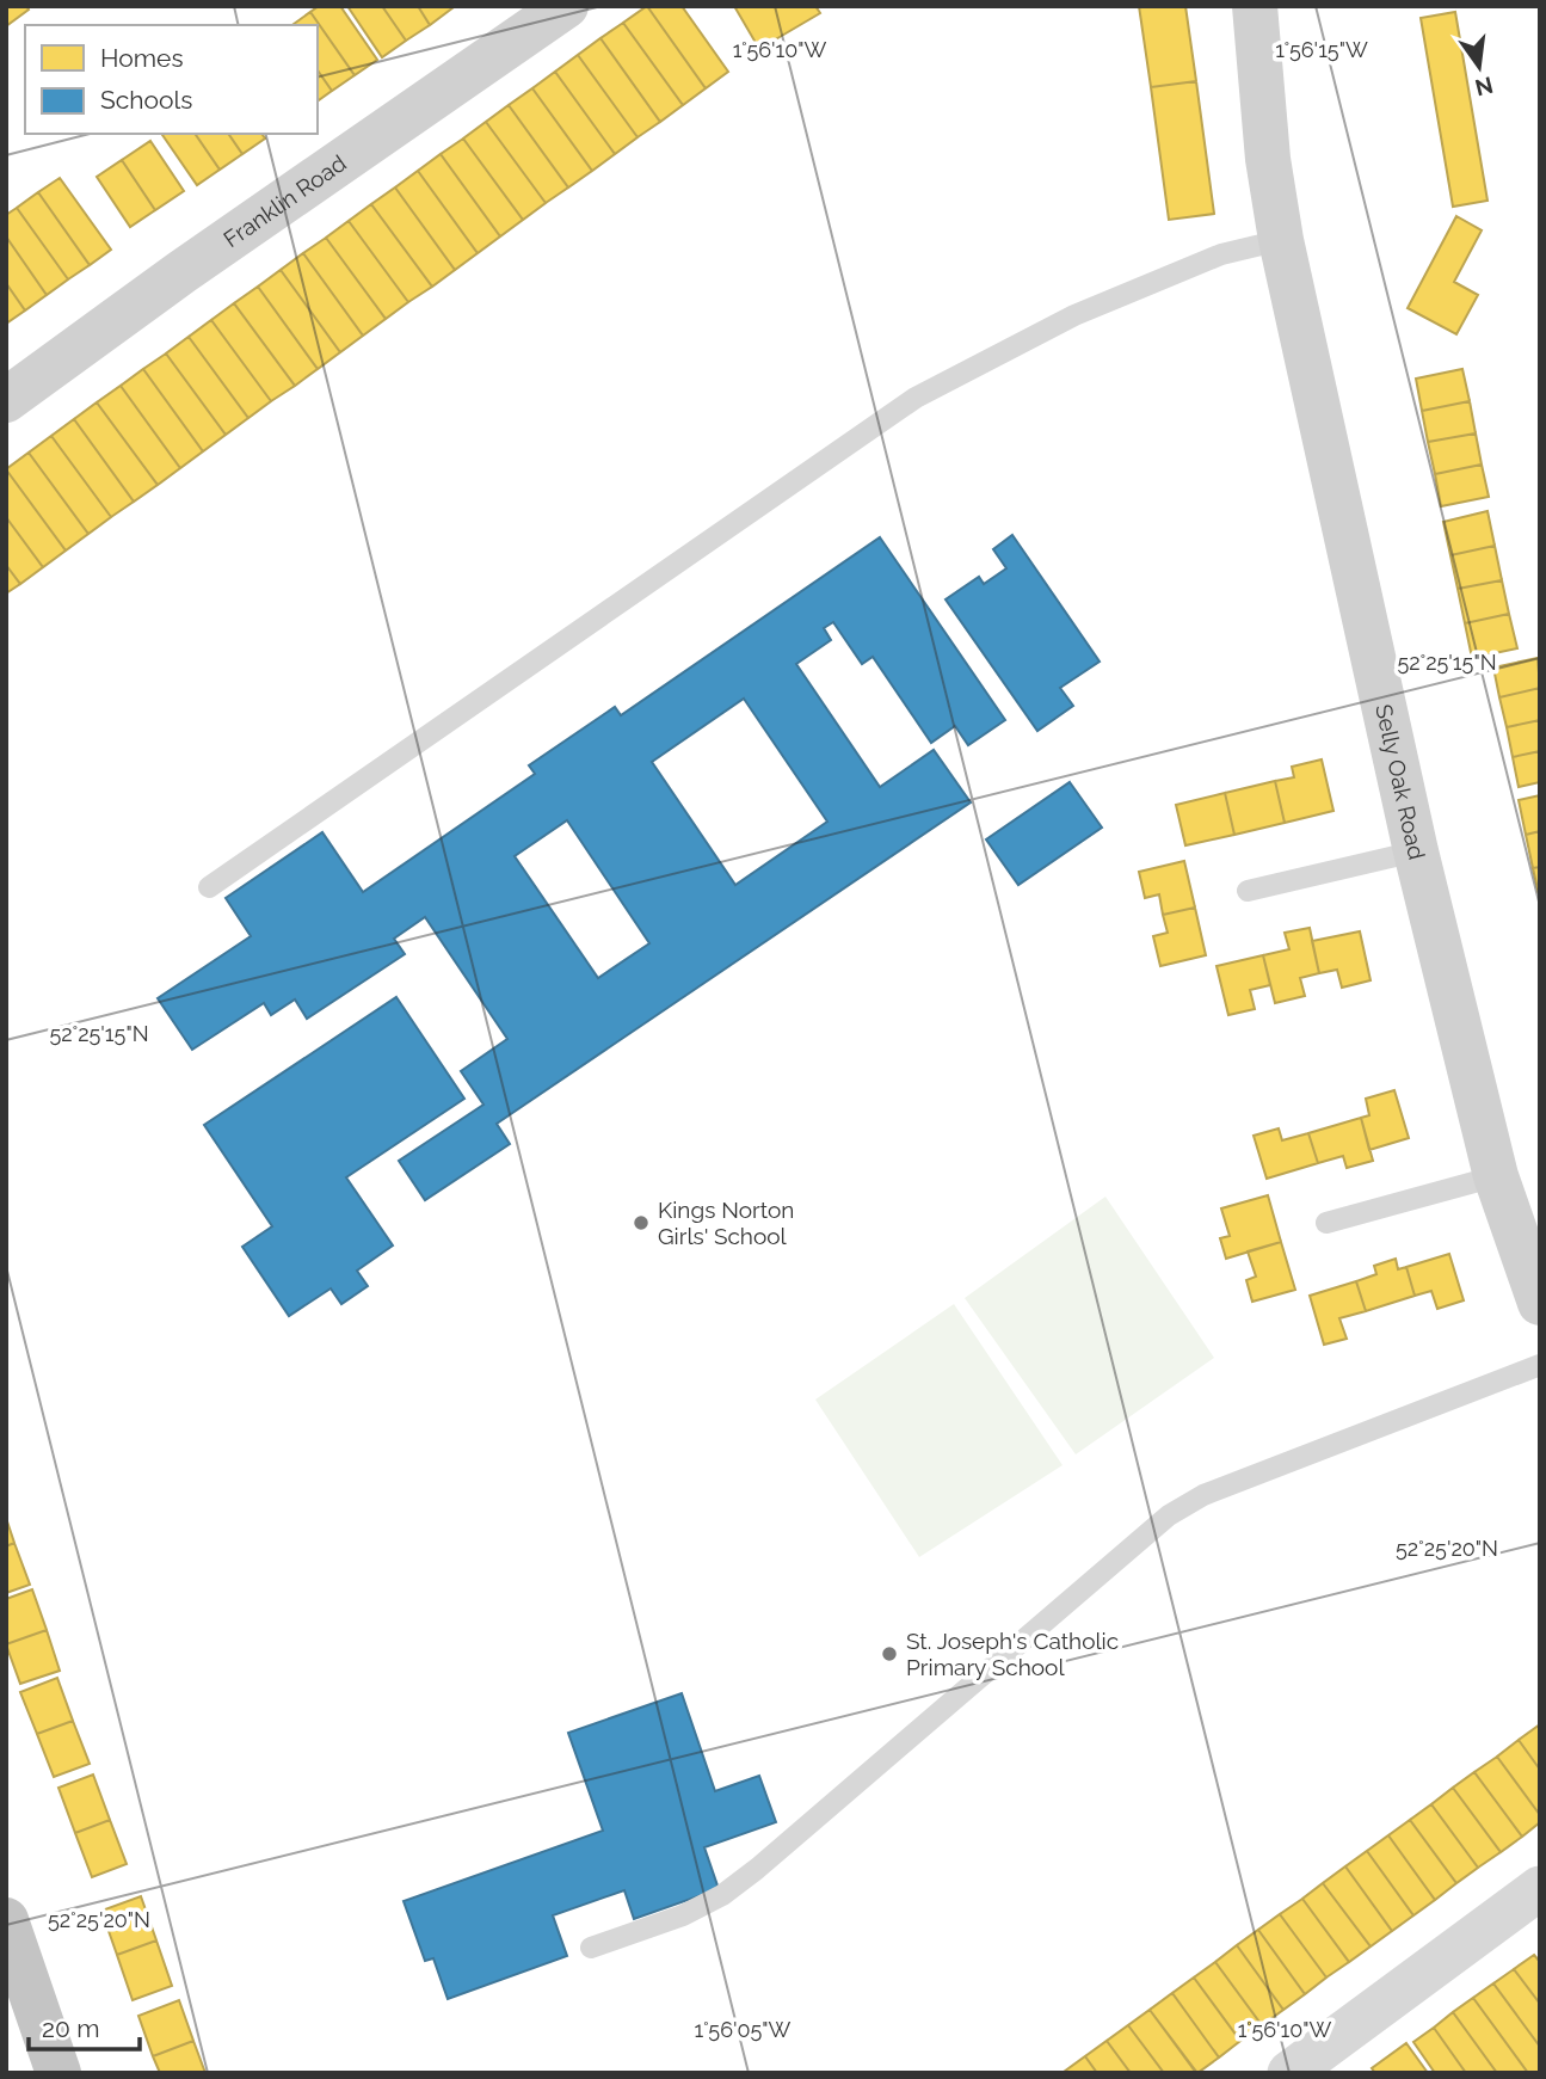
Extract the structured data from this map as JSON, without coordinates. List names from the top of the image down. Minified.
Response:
{"streets":{"street":["Franklin Road","Selly Oak Road"]},"places":["Kings Norton Girls' School","St. Joseph's Catholic Primary School"],"legend":["Homes","Schools"],"scale_bar":"20 m","north":"bottom","coordinates":["1°56'10\"W","1°56'15\"W","52°25'15\"N","52°25'20\"N","1°56'05\"W"]}
